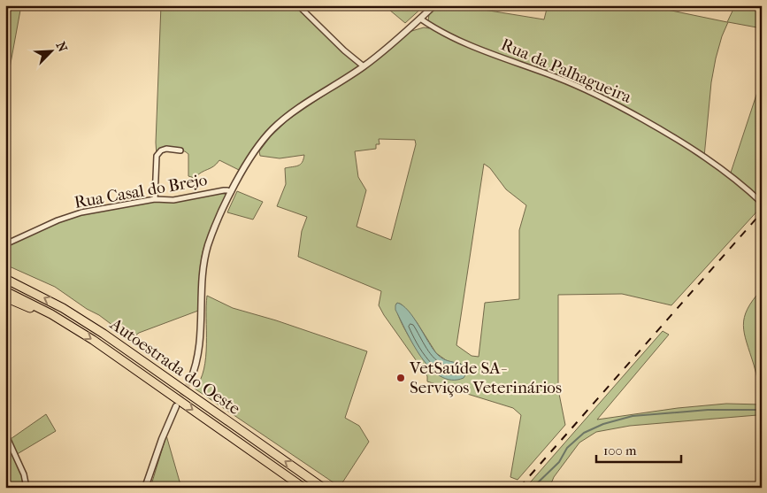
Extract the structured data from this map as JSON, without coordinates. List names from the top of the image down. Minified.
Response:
{"streets":{"highway":["Autoestrada do Oeste"],"street":["Rua da Palhagueira","Rua Casal do Brejo"]},"places":["VetSaúde SA- Serviços Veterinários"],"scale_bar":"100 m","north":"top right"}
